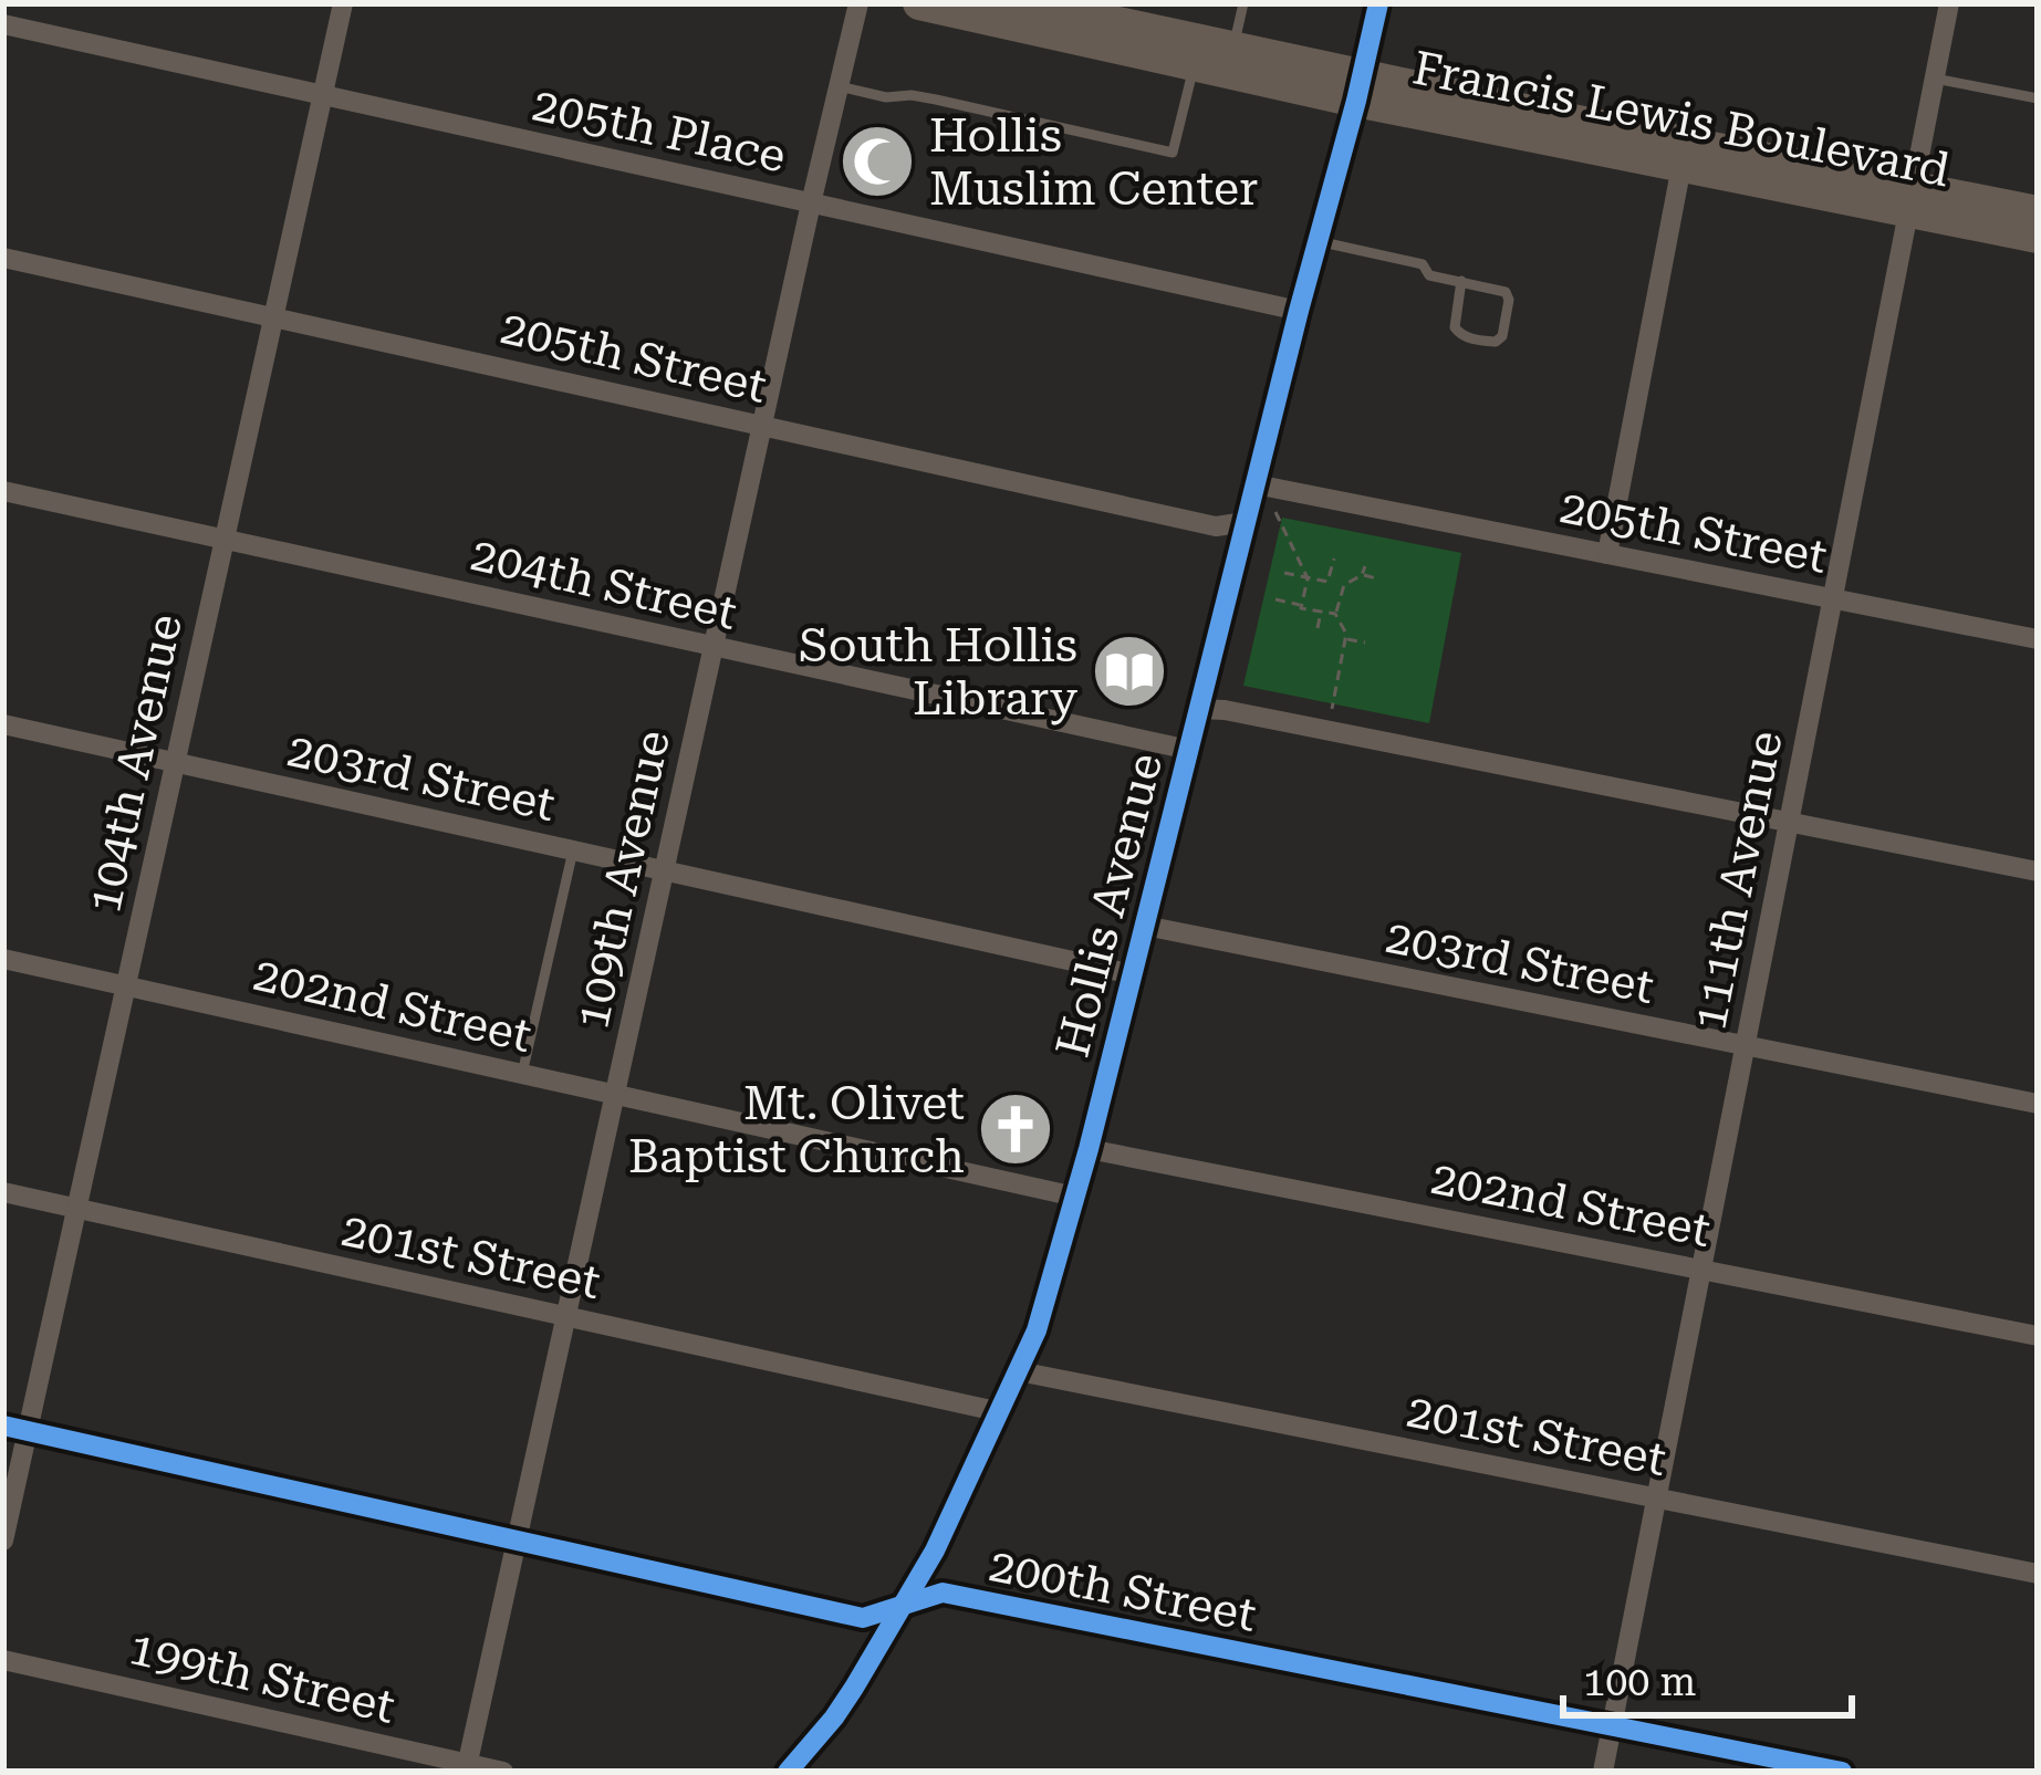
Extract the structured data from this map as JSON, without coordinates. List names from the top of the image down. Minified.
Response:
{"streets":{"main road":["Francis Lewis Boulevard"],"street":["205th Place","205th Street","204th Street","104th Avenue","203rd Street","109th Avenue","111th Avenue","Hollis Avenue","202nd Street","201st Street","200th Street","199th Street"]},"crossings":[["Francis Lewis Boulevard","111th Avenue"],["Francis Lewis Boulevard","Hollis Avenue"],["205th Place","104th Avenue"],["205th Place","109th Avenue"],["205th Place","Hollis Avenue"],["205th Street","104th Avenue"],["205th Street","109th Avenue"],["205th Street","111th Avenue"],["205th Street","Hollis Avenue"],["204th Street","104th Avenue"],["204th Street","109th Avenue"],["204th Street","Hollis Avenue"],["104th Avenue","203rd Street"],["104th Avenue","202nd Street"],["104th Avenue","201st Street"],["104th Avenue","200th Street"],["203rd Street","109th Avenue"],["203rd Street","111th Avenue"],["203rd Street","Hollis Avenue"],["109th Avenue","202nd Street"],["109th Avenue","201st Street"],["109th Avenue","200th Street"],["109th Avenue","199th Street"],["111th Avenue","202nd Street"],["111th Avenue","201st Street"],["111th Avenue","200th Street"],["Hollis Avenue","202nd Street"],["Hollis Avenue","201st Street"],["Hollis Avenue","200th Street"]],"places":{"mosque":["Hollis Muslim Center"],"library":["South Hollis Library"],"church":["Mt. Olivet Baptist Church"]},"scale_bar":"100 m"}
